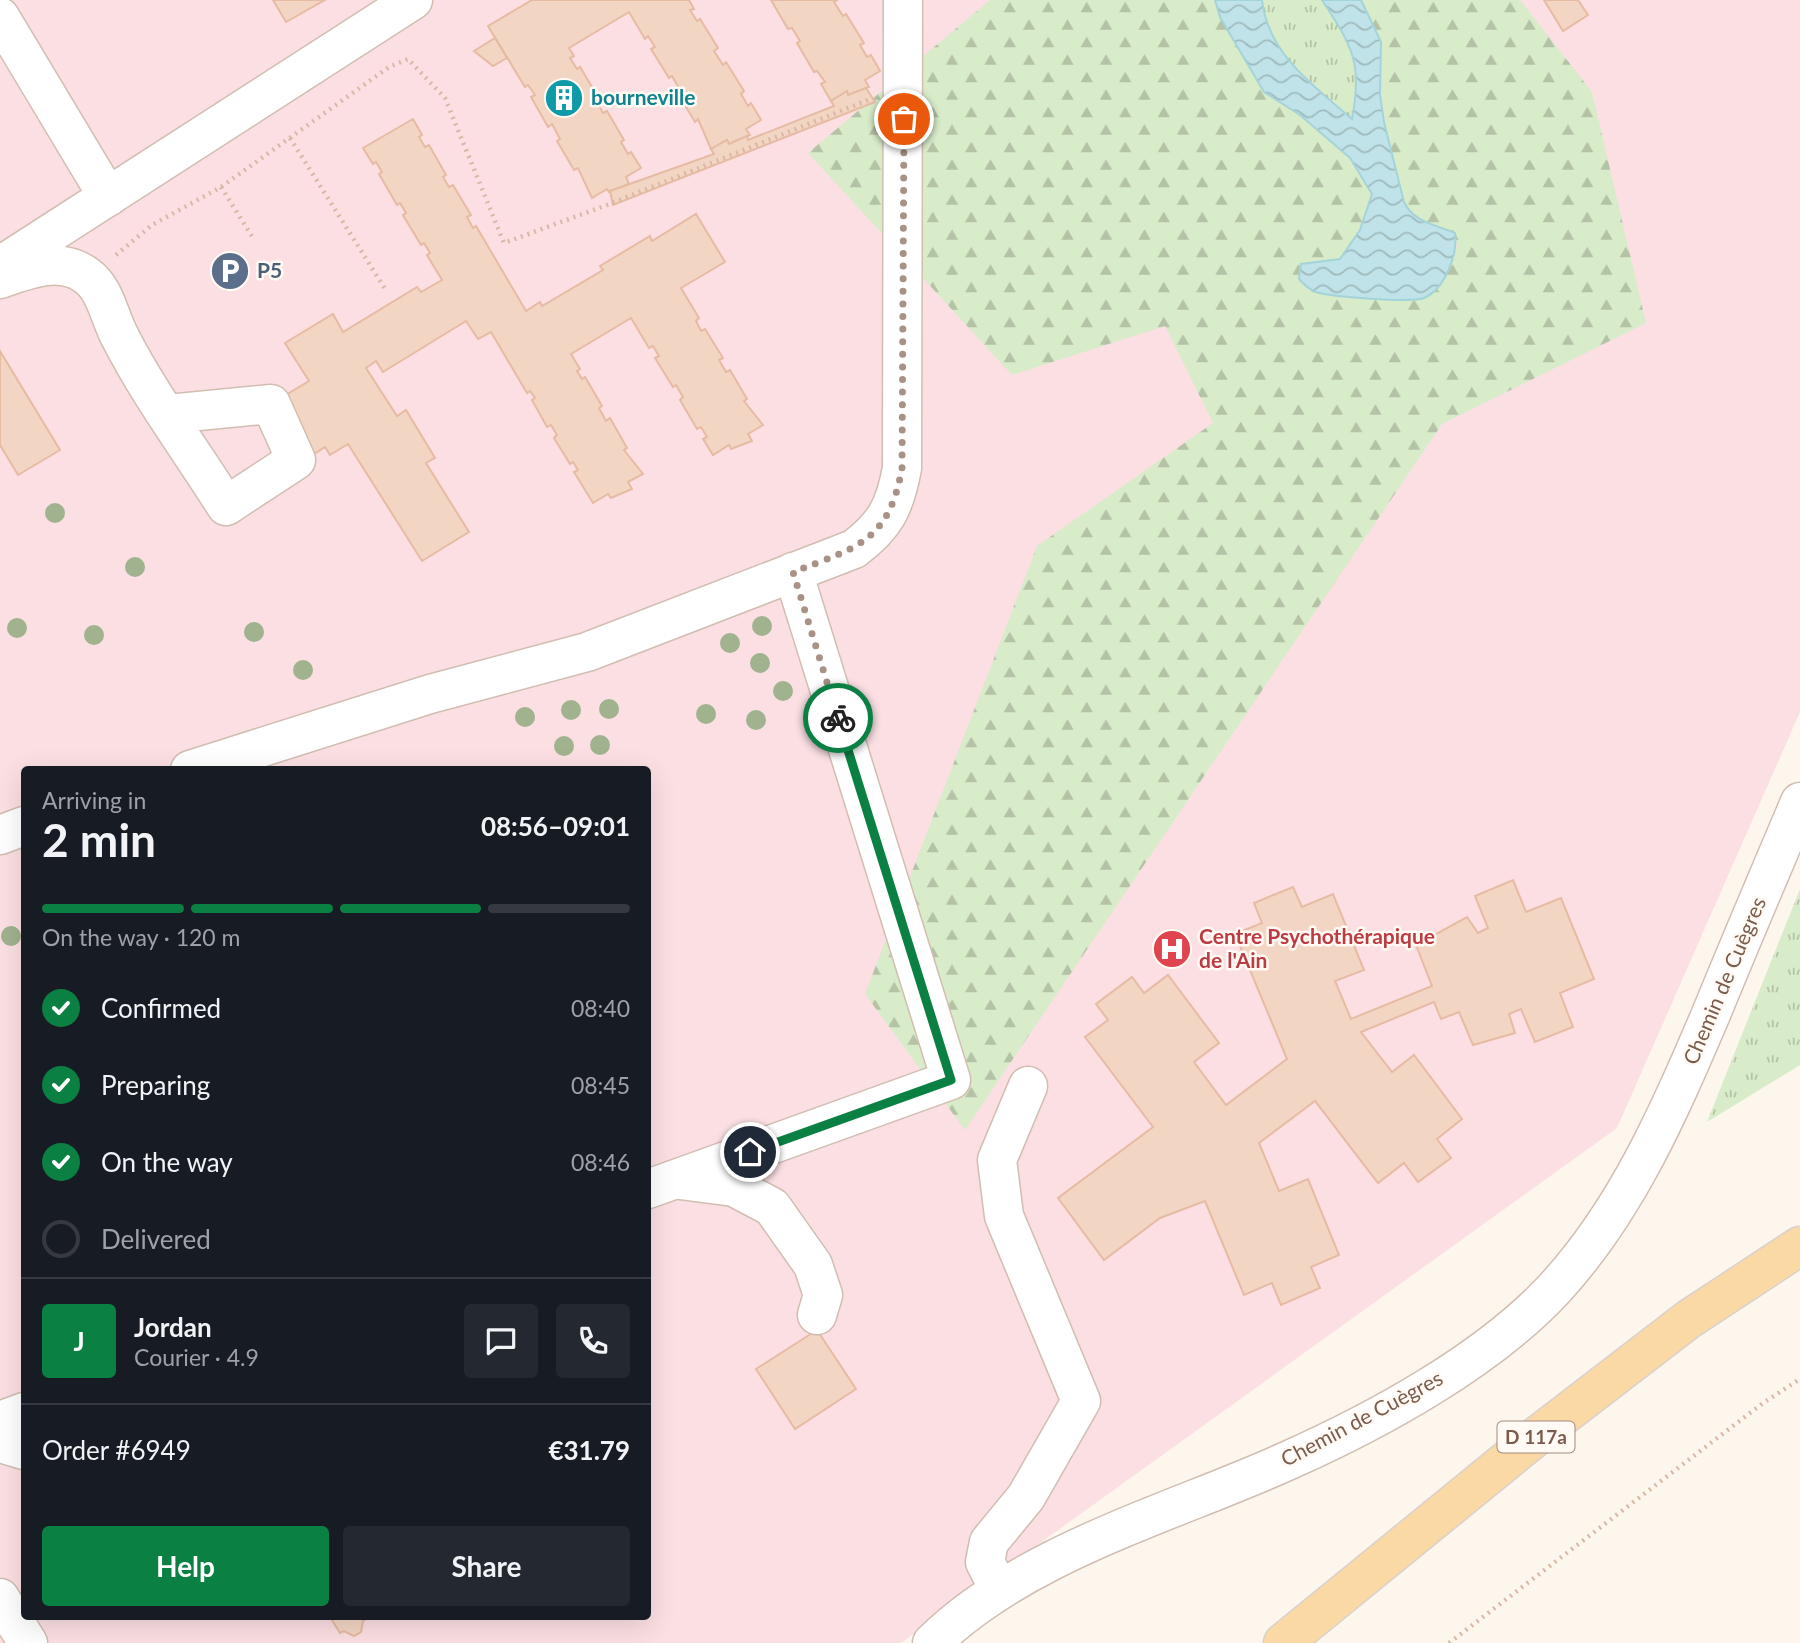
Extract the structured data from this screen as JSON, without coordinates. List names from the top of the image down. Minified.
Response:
{"streets":{"main road":["D 117a"],"street":["Chemin de Cuègres"]},"places":{"building":["bourneville"],"parking":["P5"],"hospital":["Centre Psychothérapique de l'Ain"]},"page":{"heading":["2 min","Arriving in","08:56–09:01"],"panel":["Jordan","Courier · 4.9","Order #6949","€31.79"],"bar":"On the way · 120 m","list":[["Confirmed","08:40"],["Preparing","08:45"],["On the way","08:46"],"Delivered"],"round":"J","buttons":["Help","Share"]}}
